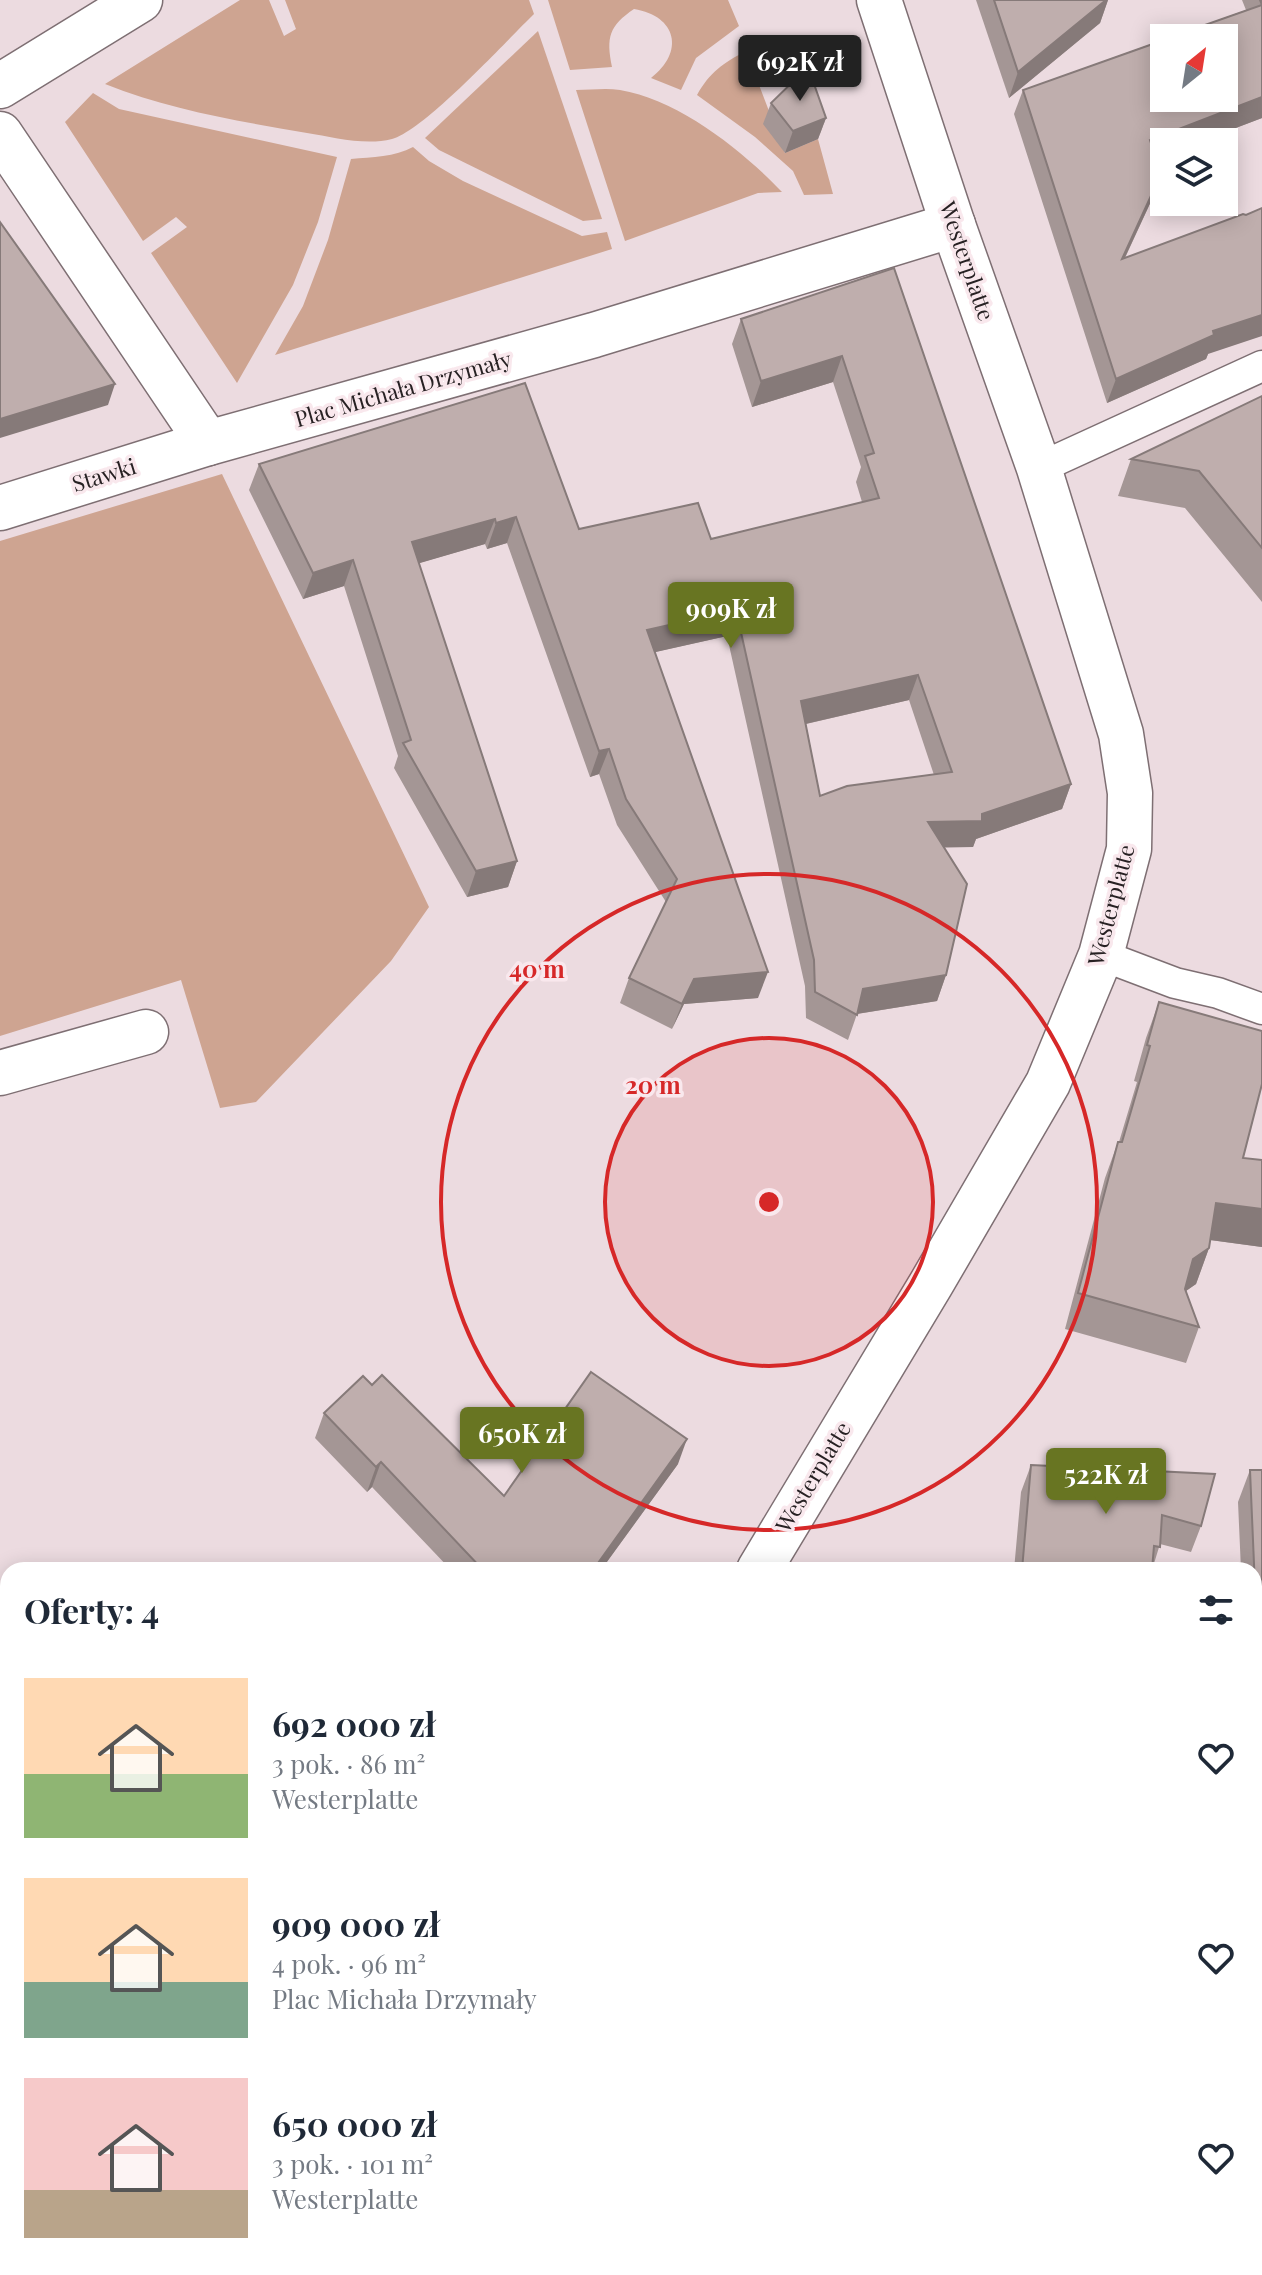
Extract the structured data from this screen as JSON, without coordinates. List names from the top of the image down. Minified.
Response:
{"streets":{"street":["Westerplatte","Plac Michała Drzymały","Stawki"]},"crossings":[["Westerplatte","Plac Michała Drzymały"],["Plac Michała Drzymały","Stawki"]],"north":"top right","page":{"price":["692K zł","909K zł","650K zł","522K zł"],"heading":"Oferty: 4","list":[{"name":"692 000 zł","note":"3 pok. · 86 m² · Westerplatte"},{"name":"909 000 zł","note":"4 pok. · 96 m² · Plac Michała Drzymały"},{"name":"650 000 zł","note":"3 pok. · 101 m² · Westerplatte"}]},"rings":["40 m","20 m"]}
